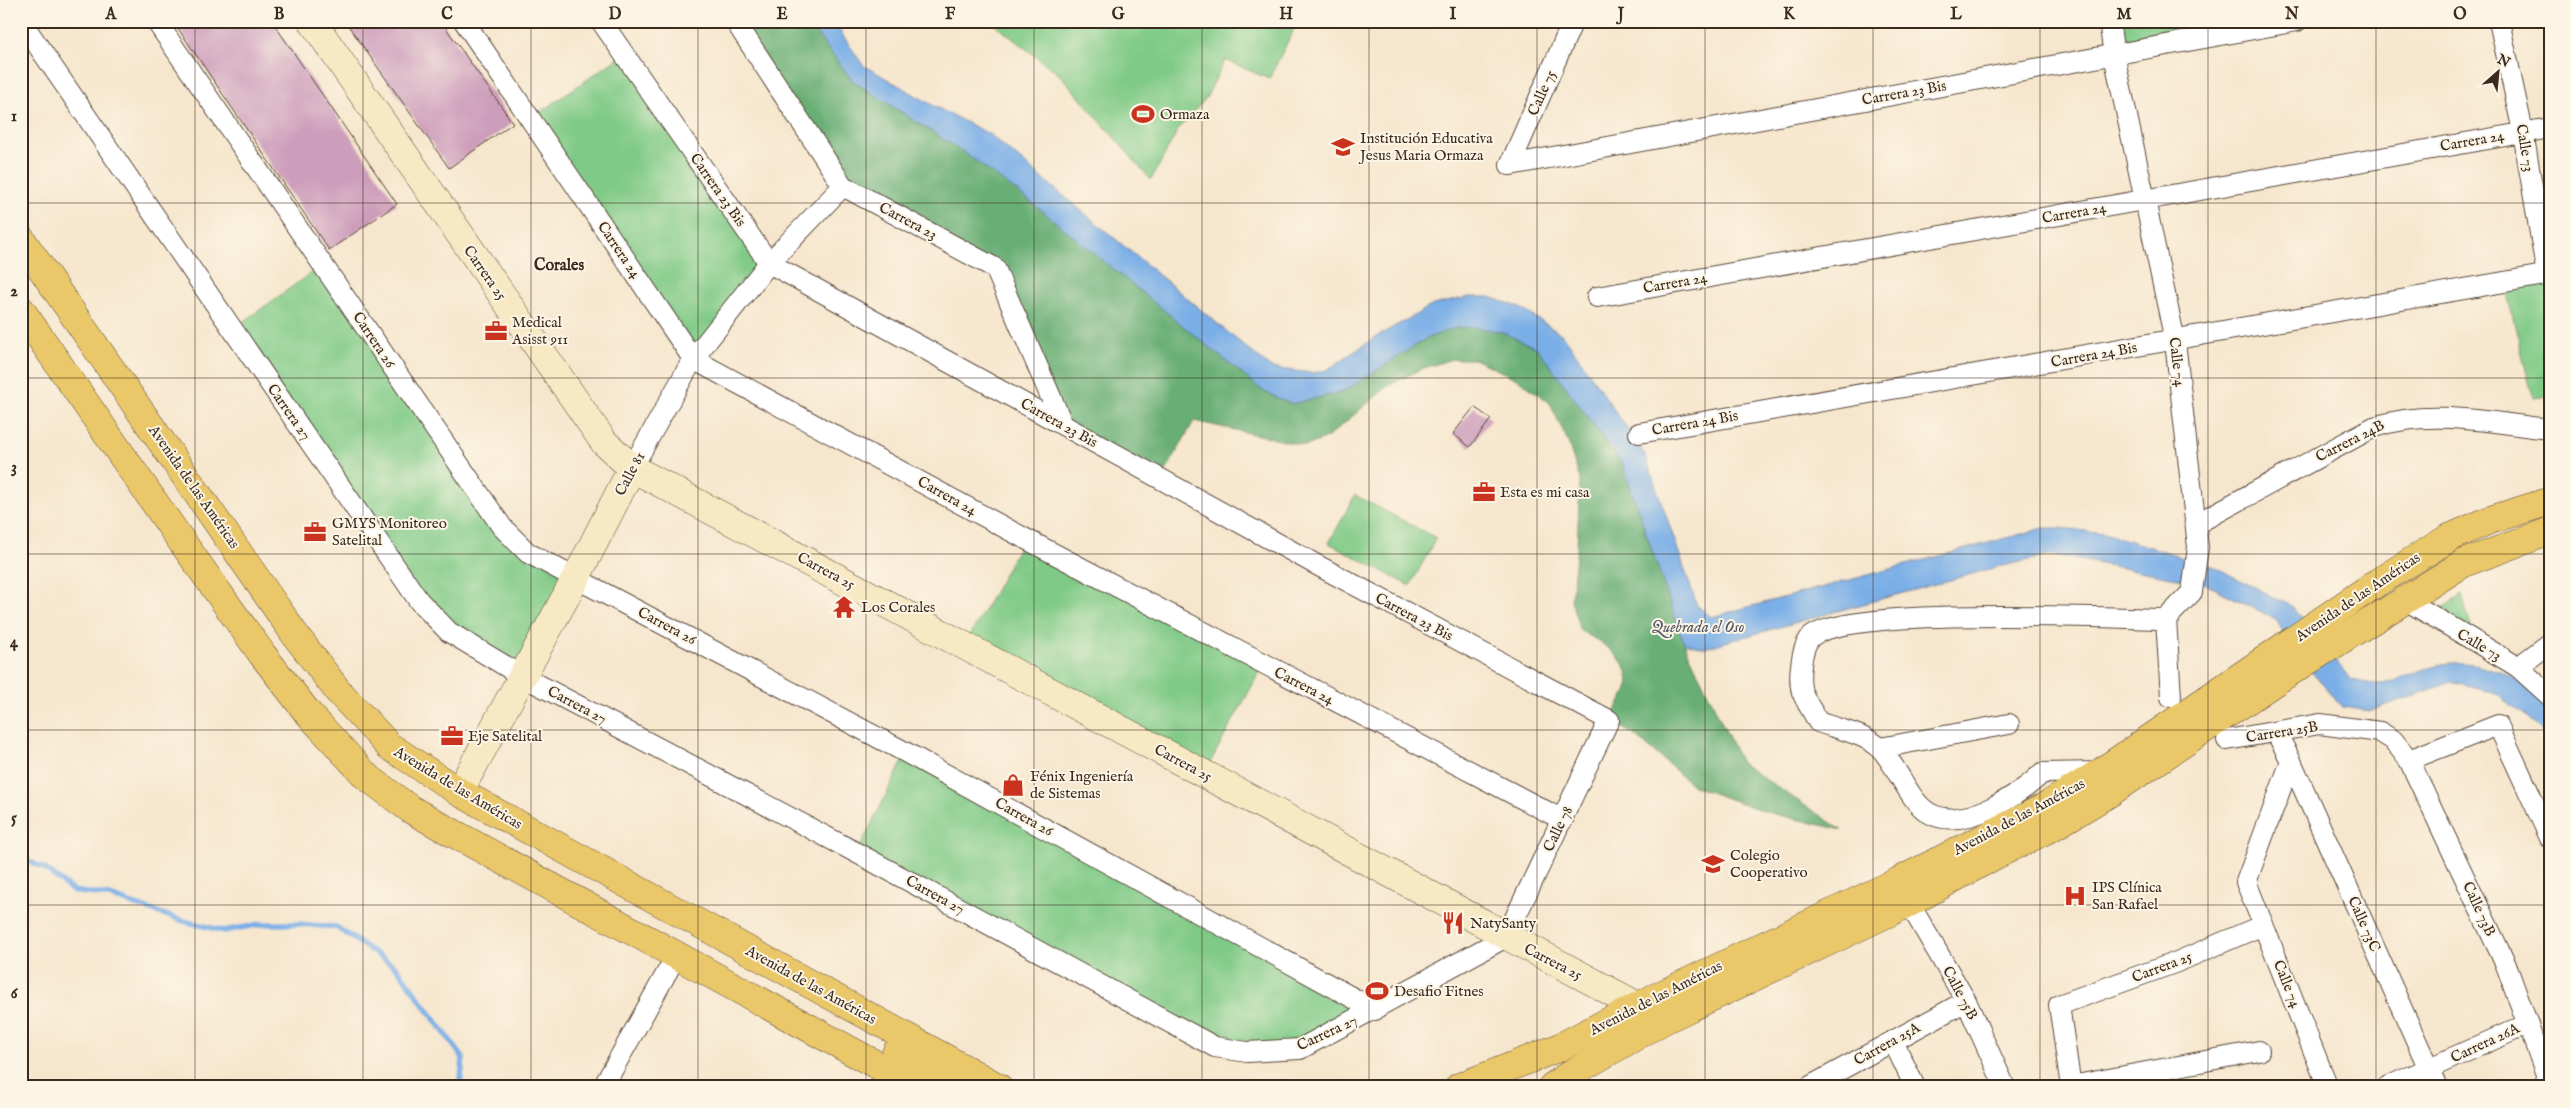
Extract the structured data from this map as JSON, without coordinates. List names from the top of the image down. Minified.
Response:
{"streets":{"main road":["Avenida de las Américas"],"street":["Calle 75","Carrera 23 Bis","Carrera 24","Calle 73","Carrera 23","Carrera 25","Carrera 26","Carrera 24 Bis","Calle 74","Carrera 27","Carrera 24B","Calle 81","Carrera 25B","Calle 78","Calle 73B","Calle 73C","Calle 75B","Carrera 26A","Carrera 25A"]},"crossings":[["Calle 75","Carrera 23 Bis"],["Carrera 23 Bis","Carrera 23"],["Carrera 23 Bis","Calle 74"],["Carrera 23 Bis","Calle 81"],["Carrera 23 Bis","Calle 78"],["Carrera 24","Calle 73"],["Carrera 24","Calle 74"],["Carrera 24","Calle 81"],["Carrera 24","Calle 78"],["Calle 73","Carrera 24 Bis"],["Calle 73","Avenida de las Américas"],["Carrera 23","Calle 81"],["Carrera 25","Calle 74"],["Carrera 25","Carrera 27"],["Carrera 25","Calle 81"],["Carrera 25","Avenida de las Américas"],["Carrera 25","Calle 78"],["Carrera 26","Carrera 27"],["Carrera 26","Calle 81"],["Carrera 24 Bis","Calle 74"],["Calle 74","Carrera 24B"],["Calle 74","Calle 73C"],["Carrera 27","Calle 81"],["Carrera 27","Calle 78"],["Calle 81","Avenida de las Américas"],["Avenida de las Américas","Calle 75B"],["Carrera 25B","Calle 73B"],["Carrera 25B","Calle 73C"],["Calle 73B","Carrera 26A"],["Calle 73C","Carrera 26A"],["Calle 75B","Carrera 25A"]],"districts":["Corales"],"water":["Quebrada el Oso"],"places":{"sports":["Ormaza","Desafio Fitnes"],"school or university":["Institución Educativa Jesus Maria Ormaza","Colegio Cooperativo"],"office":["Medical Asisst 911","Esta es mi casa","GMYS Monitoreo Satelital","Eje Satelital"],"temple":["Los Corales"],"shop":["Fénix Ingeniería de Sistemas"],"hospital":["IPS Clínica San Rafael"],"restaurant":["NatySanty"]},"north":"top right","grid":{"columns":["A","B","C","D","E","F","G","H","I","J","K","L","M","N","O"],"rows":["1","2","3","4","5","6"]}}
